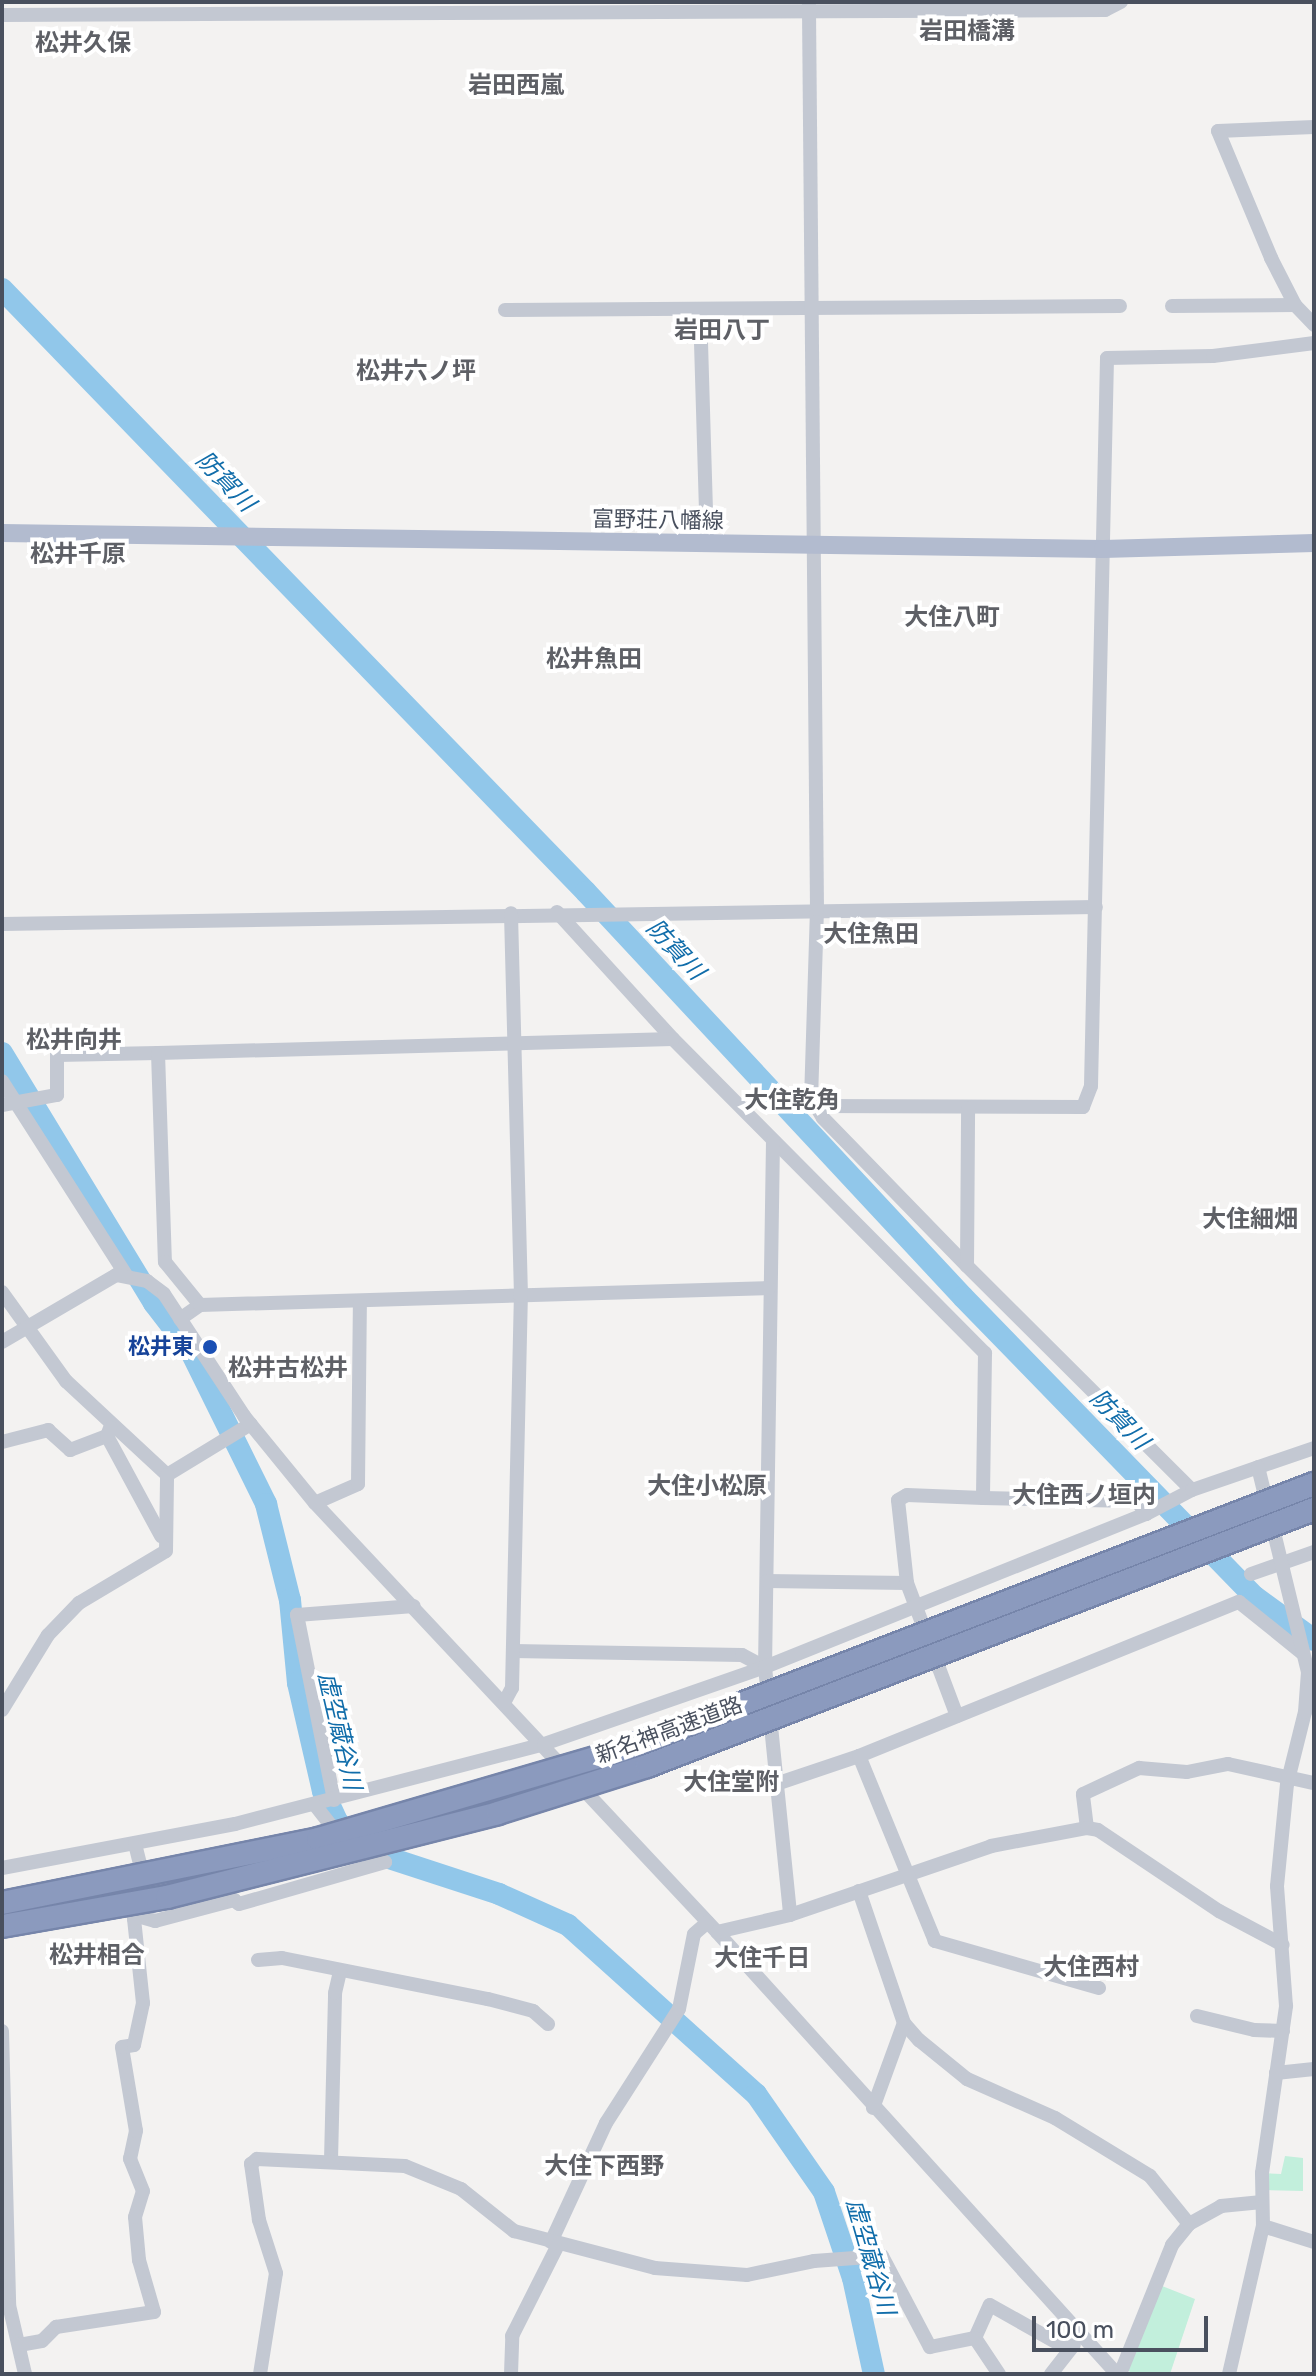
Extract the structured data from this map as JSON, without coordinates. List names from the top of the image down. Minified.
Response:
{"streets":{"highway":["新名神高速道路"],"main road":["富野荘八幡線"]},"districts":["岩田橋溝","松井久保","岩田西嵐","岩田八丁","松井六ノ坪","松井千原","大住八町","松井魚田","大住魚田","松井向井","大住乾角","大住細畑","松井古松井","大住小松原","大住西ノ垣内","大住堂附","松井相合","大住千日","大住西村","大住下西野"],"water":["防賀川","虚空蔵谷川"],"places":["松井東"],"scale_bar":"100 m"}
